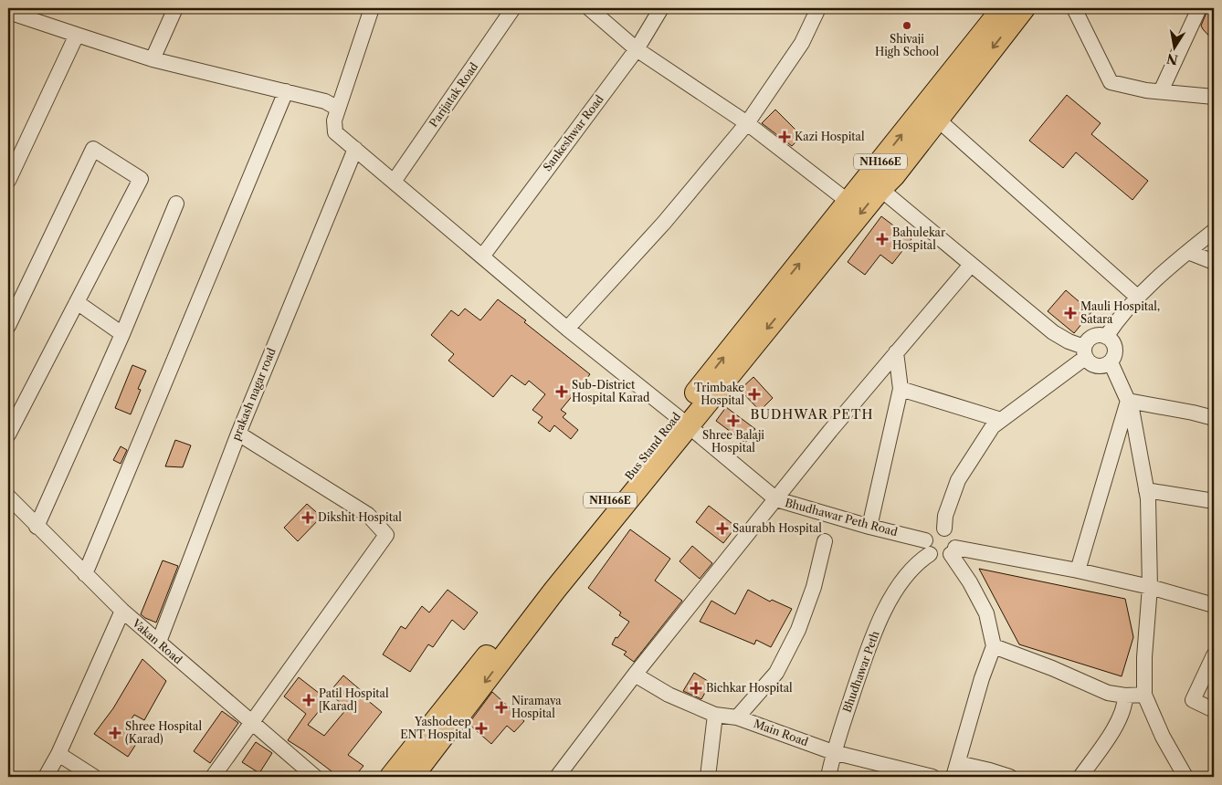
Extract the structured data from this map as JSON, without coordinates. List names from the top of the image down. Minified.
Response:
{"streets":{"highway":["NH166E","Bus Stand Road"],"street":["Parijatak Road","Sankeshwar Road","prakash nagar road","Bhudhawar Peth Road","Vakan Road","Bhudhawar Peth","Main Road"]},"crossings":[["Parijatak Road","Bhudhawar Peth Road"],["Sankeshwar Road","Bhudhawar Peth Road"],["NH166E","Bus Stand Road"],["NH166E","Bhudhawar Peth Road"],["prakash nagar road","Bhudhawar Peth Road"],["prakash nagar road","Vakan Road"],["Bus Stand Road","Bhudhawar Peth Road"],["Bhudhawar Peth Road","Bhudhawar Peth"],["Bhudhawar Peth","Main Road"]],"districts":["BUDHWAR PETH"],"places":{"other":["Shivaji High School"],"health":["Kazi Hospital","Bahulekar Hospital","Mauli Hospital, Satara","Sub-District Hospital Karad","Trimbake Hospital","Shree Balaji Hospital","Dikshit Hospital","Saurabh Hospital","Bichkar Hospital","Patil Hospital [Karad]","Niramaya Hospital","Yashodeep ENT Hospital","Shree Hospital (Karad)"]},"north":"bottom"}
